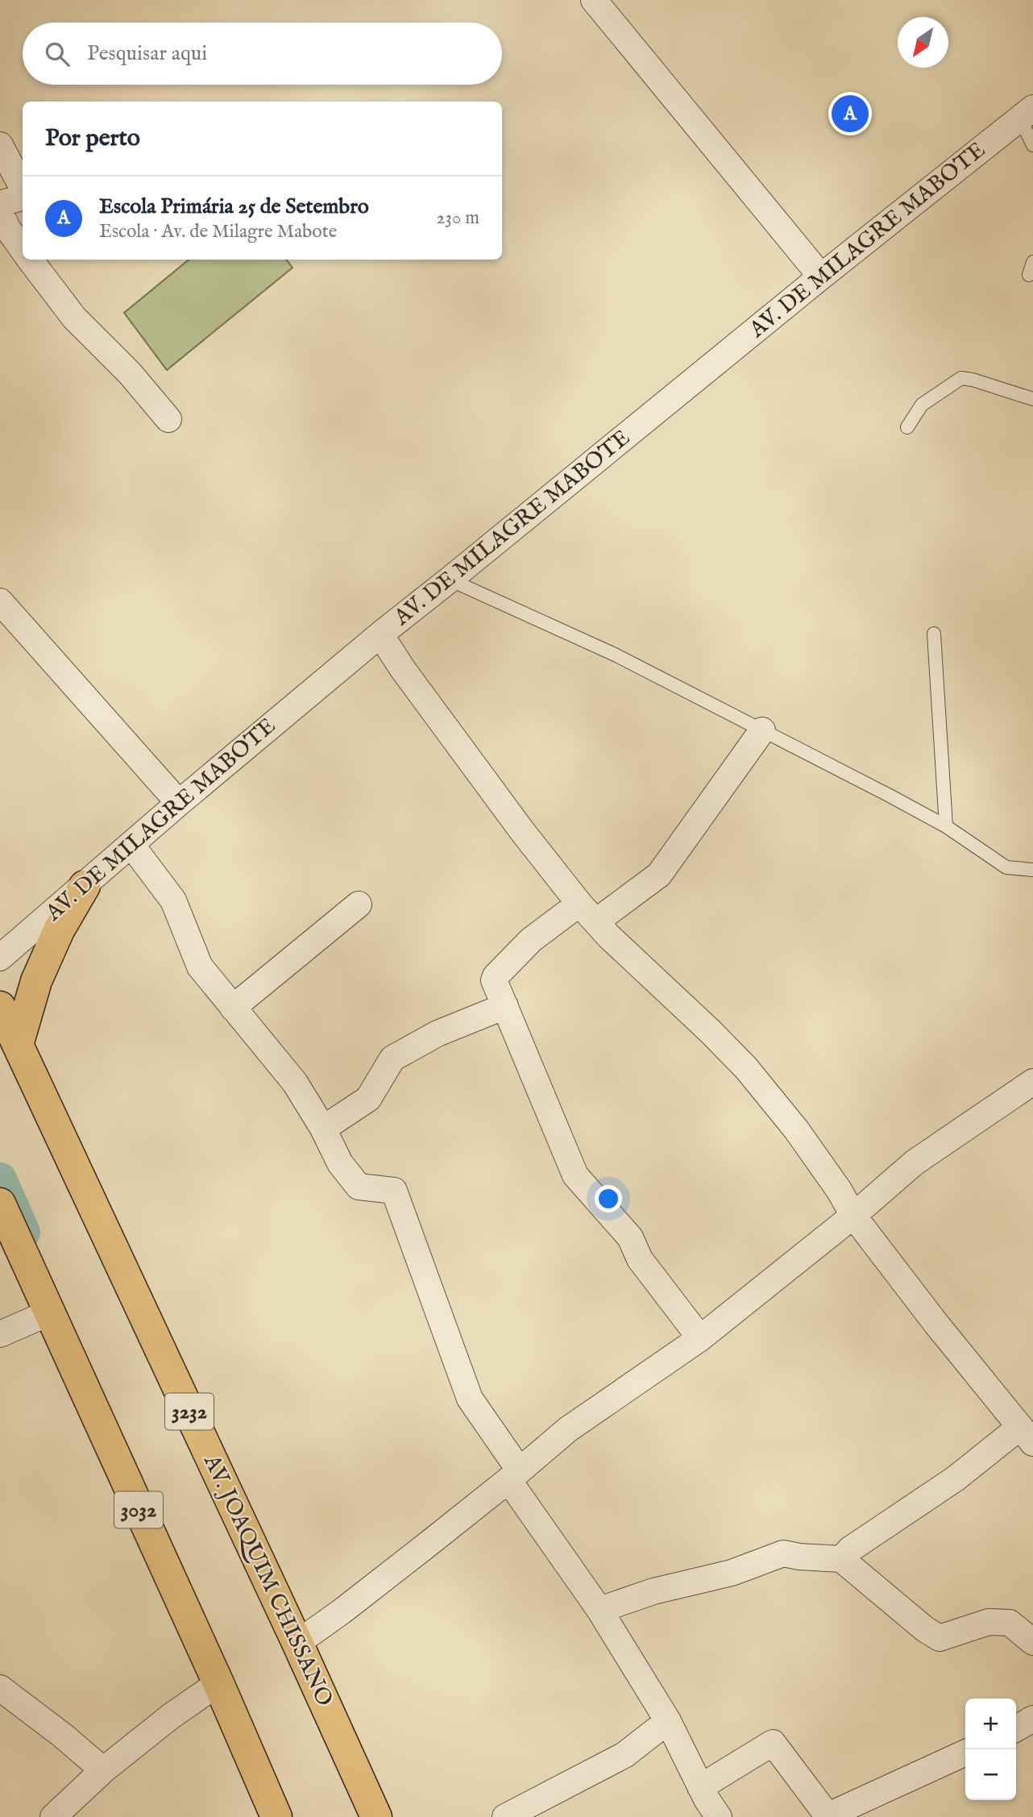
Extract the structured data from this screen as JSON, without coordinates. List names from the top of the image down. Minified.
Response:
{"streets":{"main road":["3232","3032","AV. JOAQUIM CHISSANO"],"street":["AV. DE MILAGRE MABOTE"]},"north":"bottom left","page":{"search":"Pesquisar aqui","pins":"A","heading":"Por perto","list":[{"mark":"A","name":"Escola Primária 25 de Setembro","note":"Escola · Av. de Milagre Mabote","value":"230 m"}],"map_buttons":["+","−"]}}
